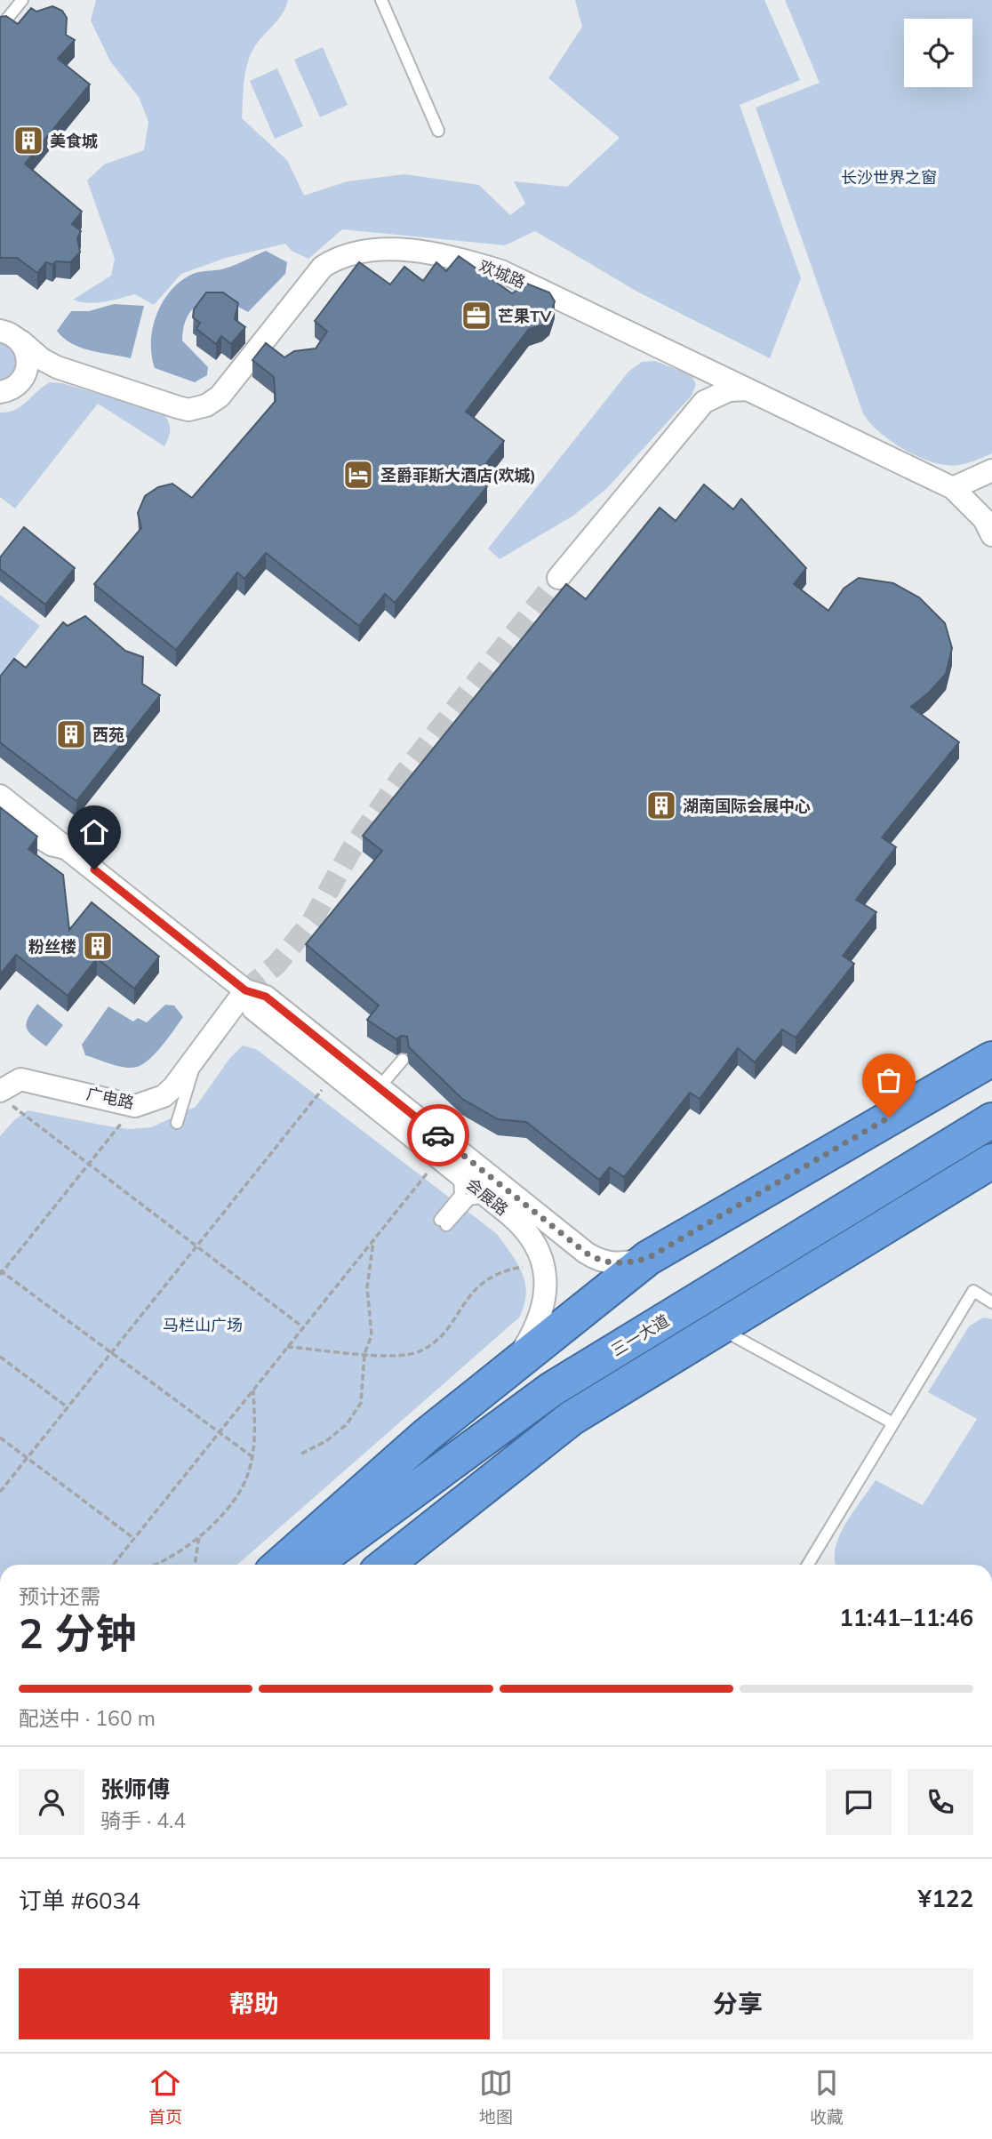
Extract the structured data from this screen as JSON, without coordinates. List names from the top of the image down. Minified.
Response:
{"streets":{"highway":["三一大道"],"street":["欢城路","广电路","会展路"]},"crossings":[["广电路","会展路"]],"parks":["长沙世界之窗","马栏山广场"],"places":{"building":["美食城","西苑","湖南国际会展中心","粉丝楼"],"office":["芒果TV"],"hotel":["圣爵菲斯大酒店(欢城)"]},"page":{"heading":["2 分钟","预计还需","11:41–11:46"],"panel":["张师傅","骑手 · 4.4","订单 #6034","¥122"],"bar":"配送中 · 160 m","buttons":["帮助","分享"],"tabs":["首页","地图","收藏"]}}
